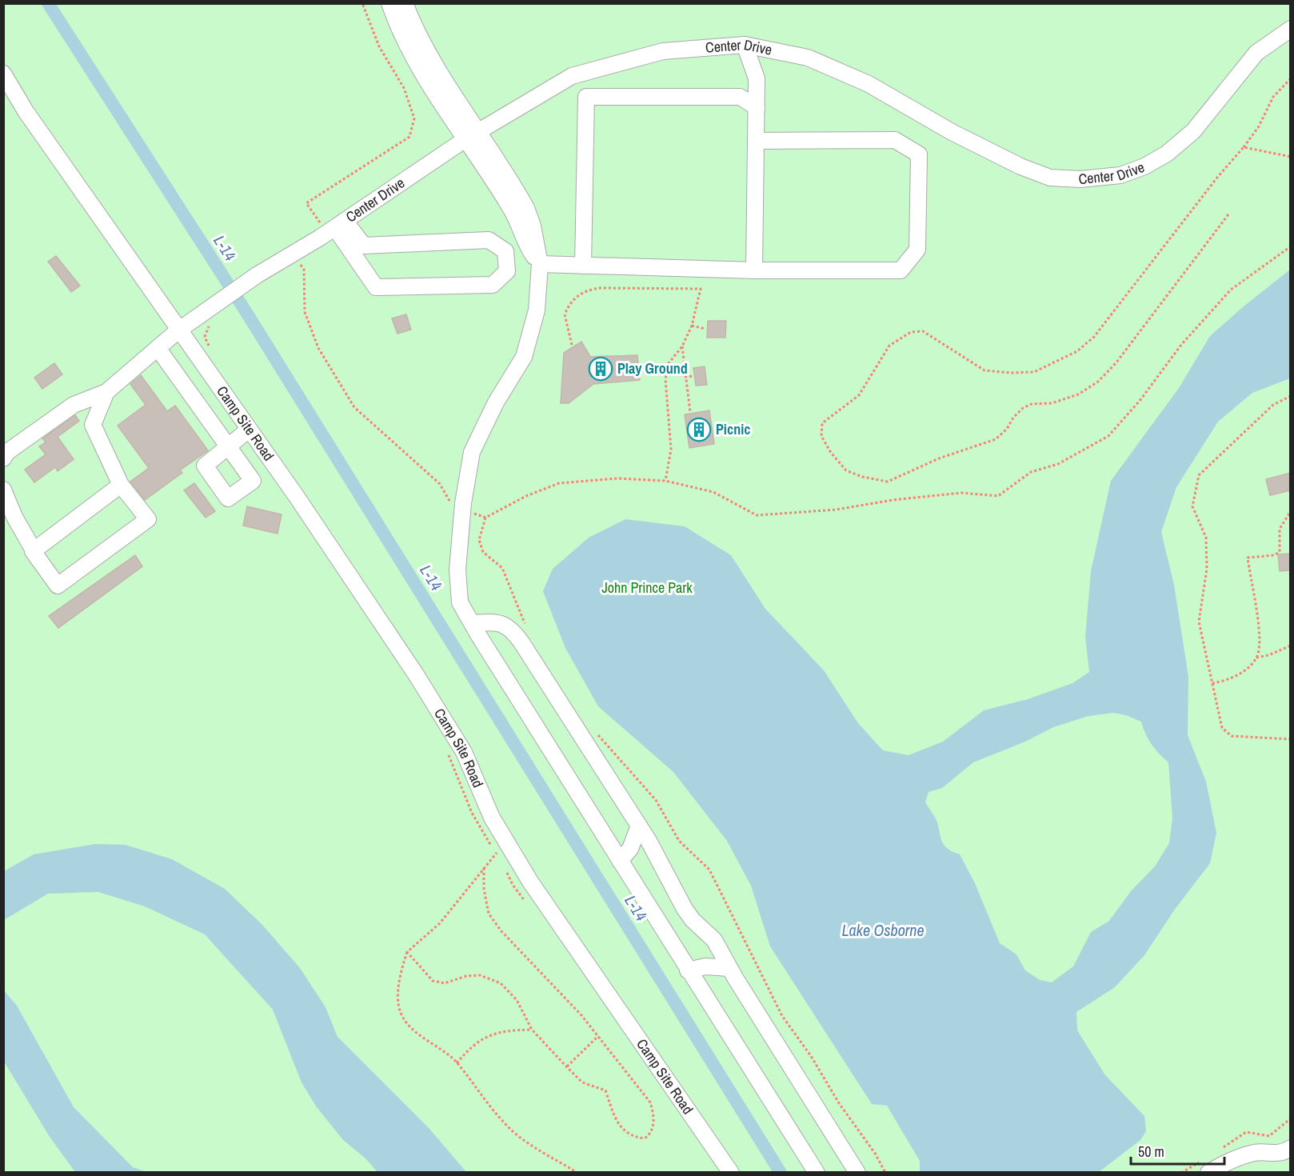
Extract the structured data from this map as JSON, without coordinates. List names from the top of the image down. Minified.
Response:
{"streets":{"street":["Center Drive","Camp Site Road"]},"crossings":[["Center Drive","Camp Site Road"]],"water":["L-14","Lake Osborne"],"parks":["John Prince Park"],"places":{"building":["Play Ground","Picnic"]},"scale_bar":"50 m"}
